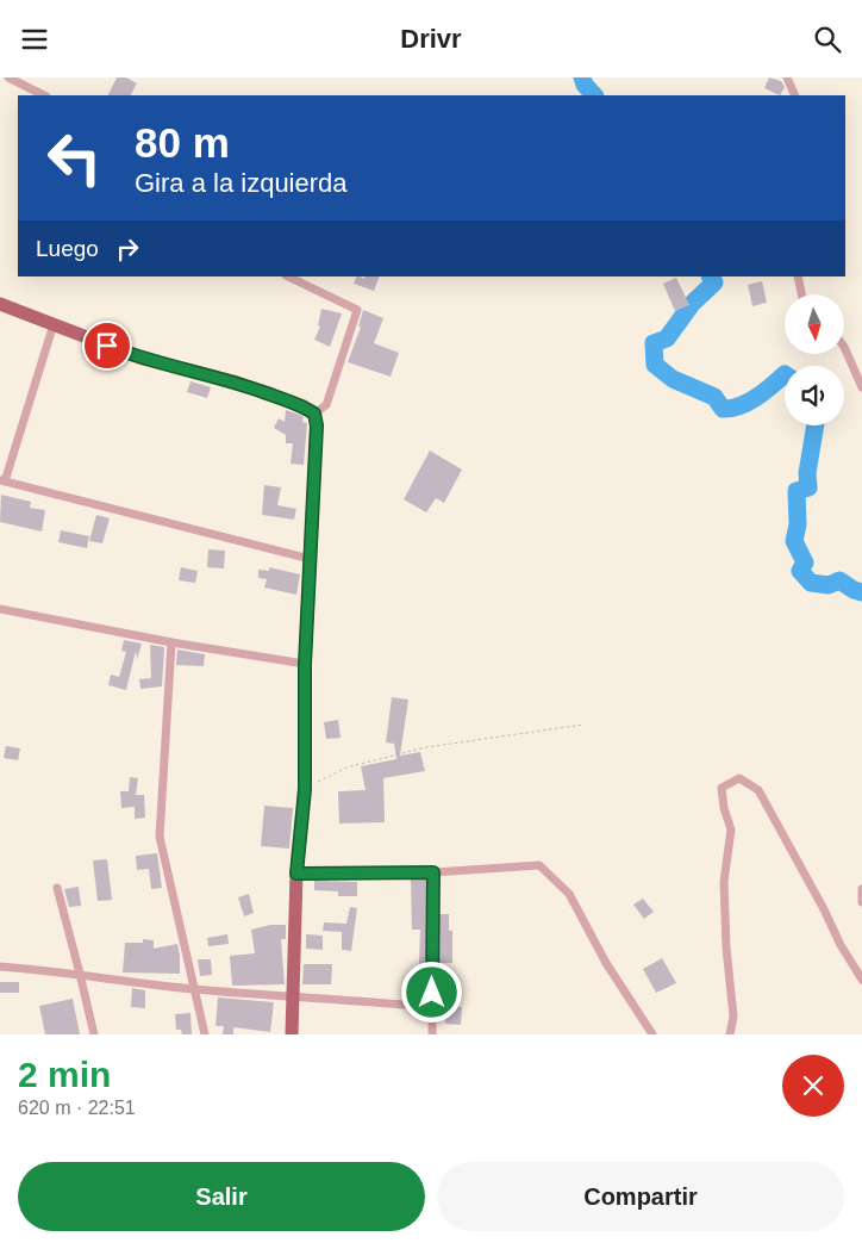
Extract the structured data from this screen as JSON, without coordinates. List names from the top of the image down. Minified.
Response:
{"north":"bottom","page":{"header":"Drivr","turn":["80 m","Gira a la izquierda"],"then":"Luego","heading":["2 min","620 m · 22:51"],"buttons":["Salir","Compartir"]}}
